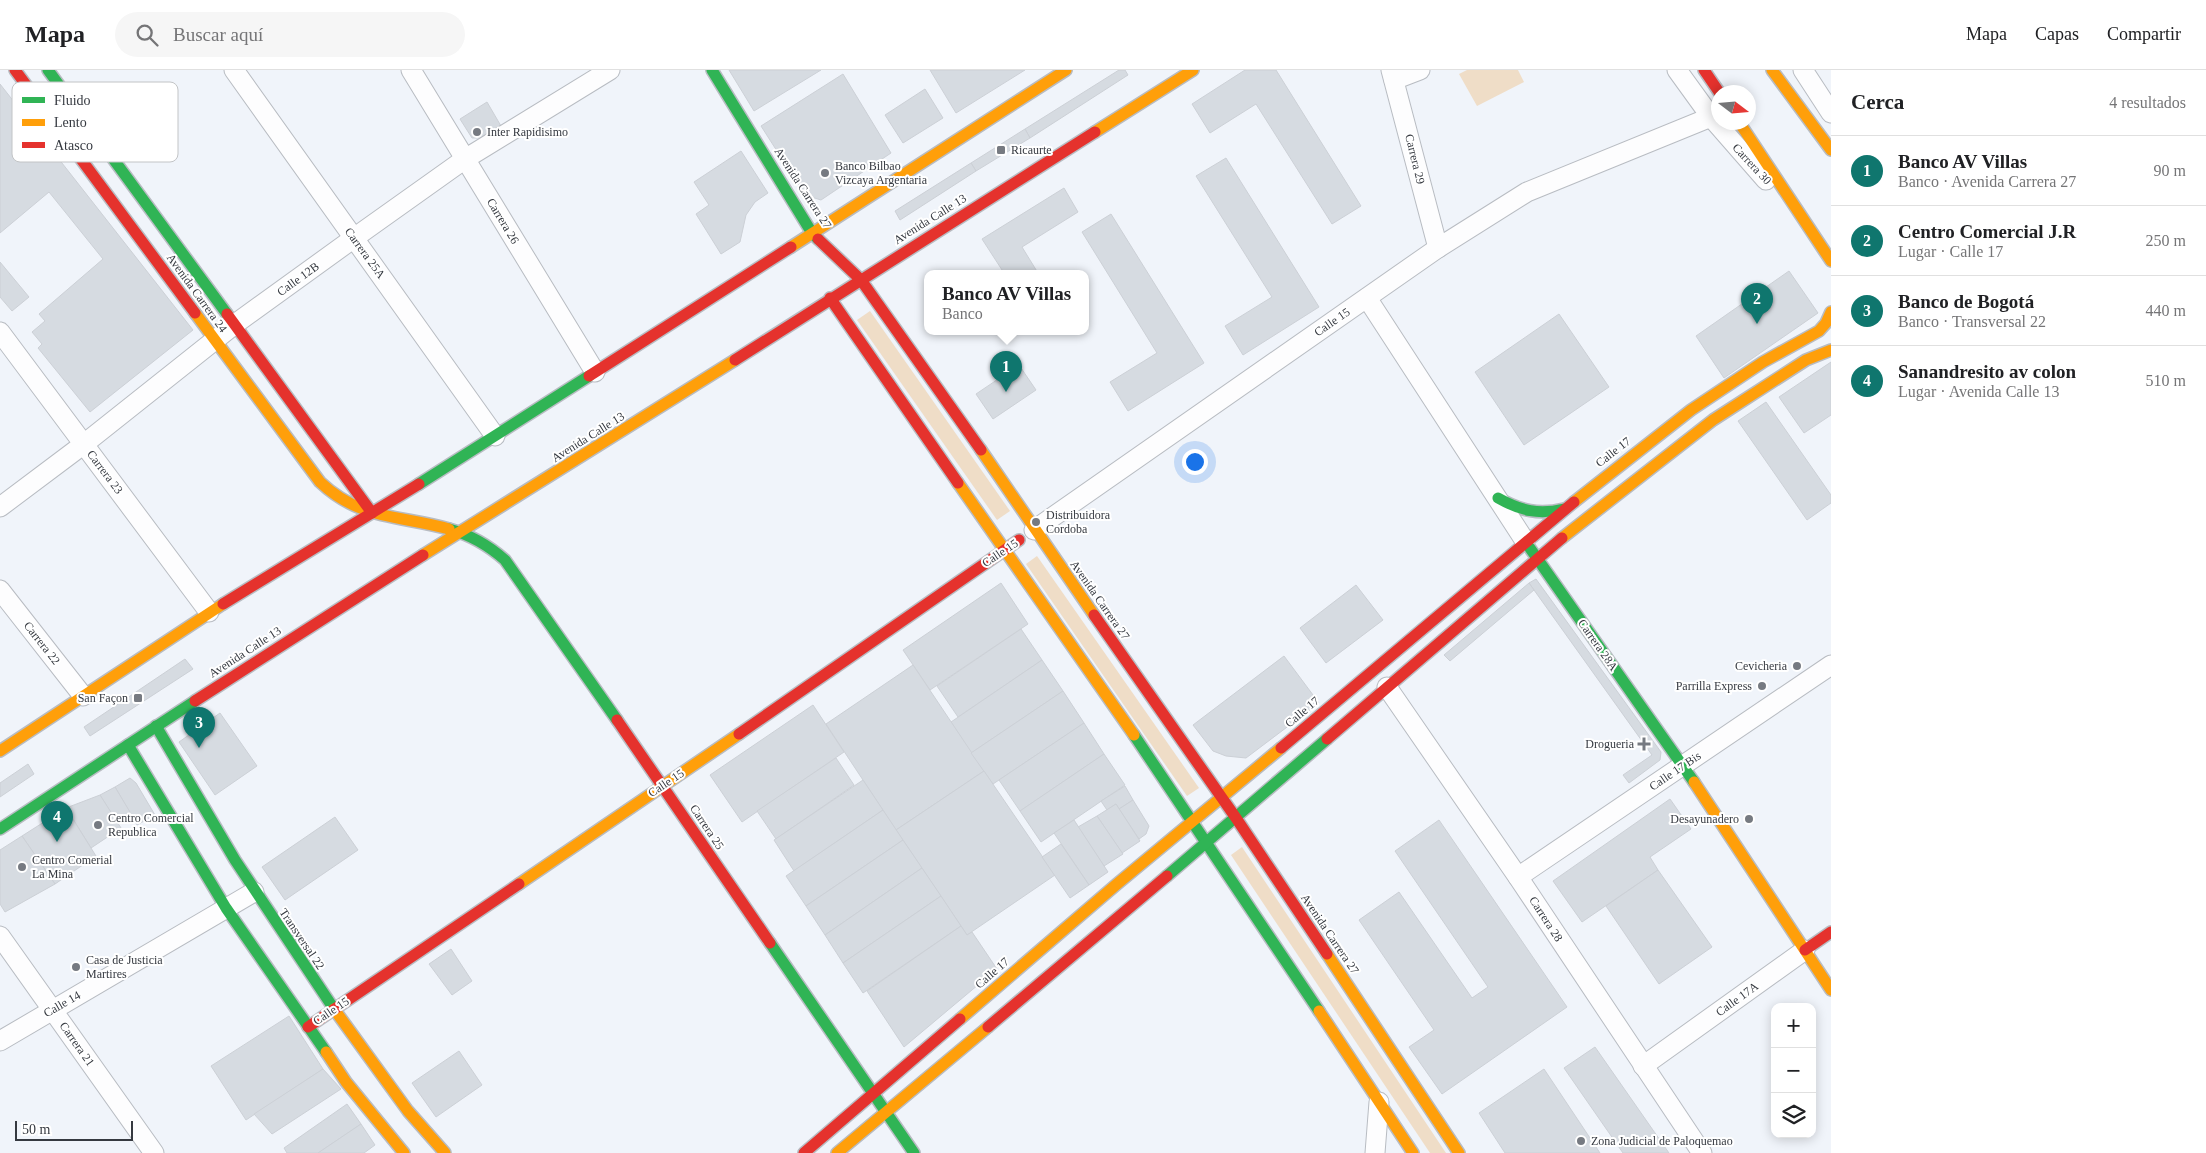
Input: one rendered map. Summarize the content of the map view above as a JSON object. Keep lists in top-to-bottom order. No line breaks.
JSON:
{"streets":{"main road":["Avenida Carrera 27","Avenida Calle 13","Avenida Carrera 24","Calle 15","Calle 17","Carrera 28A","Carrera 25","Transversal 22","Calle 17A"],"street":["Carrera 29","Carrera 30","Carrera 26","Carrera 25A","Calle 12B","Carrera 23","Carrera 22","Calle 17 Bis","Carrera 28","Calle 14","Carrera 21"]},"crossings":[["Carrera 29","Calle 15"],["Carrera 30","Calle 15"],["Avenida Carrera 27","Avenida Calle 13"],["Avenida Carrera 27","Calle 15"],["Avenida Carrera 27","Calle 17"],["Avenida Calle 13","Avenida Carrera 24"],["Avenida Calle 13","Carrera 25"],["Avenida Calle 13","Transversal 22"],["Carrera 26","Calle 12B"],["Carrera 25A","Calle 12B"],["Calle 12B","Avenida Carrera 24"],["Calle 12B","Carrera 23"],["Avenida Carrera 24","Carrera 25"],["Calle 15","Carrera 28A"],["Calle 15","Carrera 25"],["Calle 15","Transversal 22"],["Calle 17","Carrera 28A"],["Calle 17","Carrera 25"],["Carrera 28A","Calle 17 Bis"],["Carrera 28A","Calle 17A"],["Calle 17 Bis","Carrera 28"],["Carrera 28","Calle 17A"],["Transversal 22","Calle 14"],["Calle 14","Carrera 21"]],"places":{"other":["Inter Rapidisimo","Banco Bilbao Vizcaya Argentaria","Distribuidora Cordoba","Cevicheria","Parrilla Express","Desayunadero","Centro Comercial Republica","Centro Comerial La Mina","Casa de Justicia Martires","Zona Judicial de Paloquemao"],"transit":["Ricaurte","San Façon"],"health":["Drogueria"]},"legend":["Fluido","Lento","Atasco"],"scale_bar":"50 m","north":"right","page":{"header":"Mapa","search":"Buscar aquí","nav":["Mapa","Capas","Compartir"],"heading":["Cerca","4 resultados"],"list":[{"mark":"1","name":"Banco AV Villas","note":"Banco · Avenida Carrera 27","value":"90 m"},{"mark":"2","name":"Centro Comercial J.R","note":"Lugar · Calle 17","value":"250 m"},{"mark":"3","name":"Banco de Bogotá","note":"Banco · Transversal 22","value":"440 m"},{"mark":"4","name":"Sanandresito av colon","note":"Lugar · Avenida Calle 13","value":"510 m"}],"popup":["Banco AV Villas","Banco"],"pins":["2","1","3","4"],"map_buttons":["+","−"],"scale":"50 m"}}
